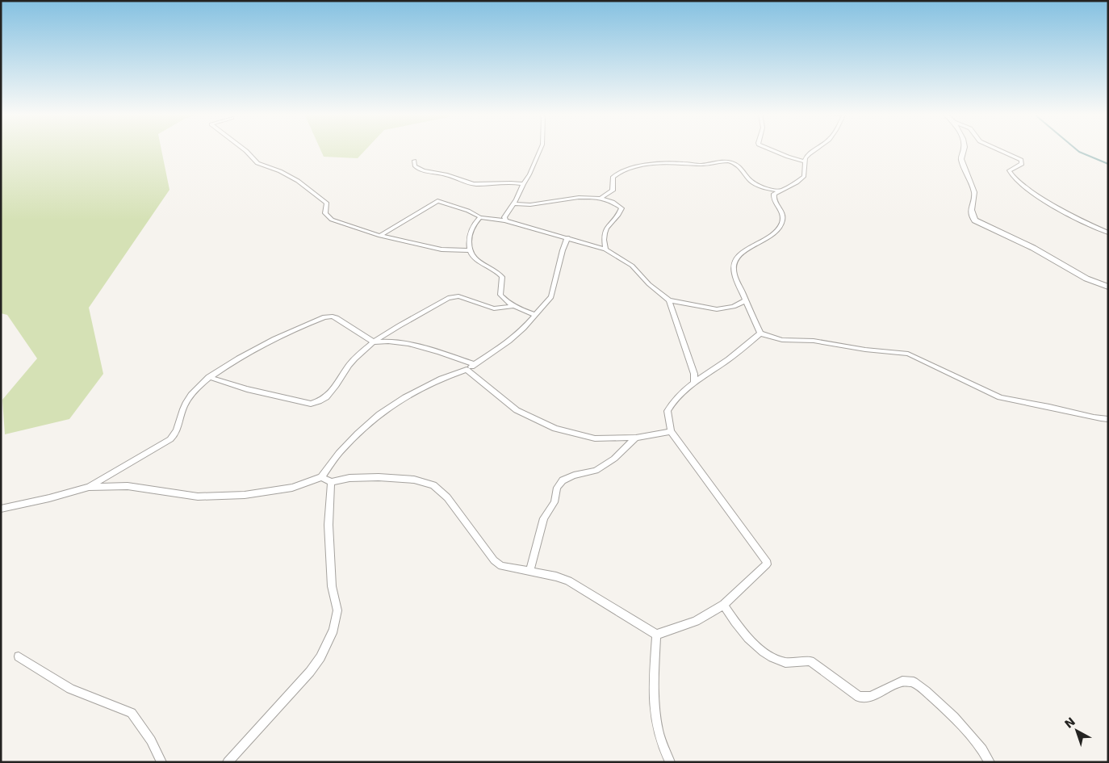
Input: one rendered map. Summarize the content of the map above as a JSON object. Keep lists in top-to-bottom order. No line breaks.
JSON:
{"north":"top left"}
